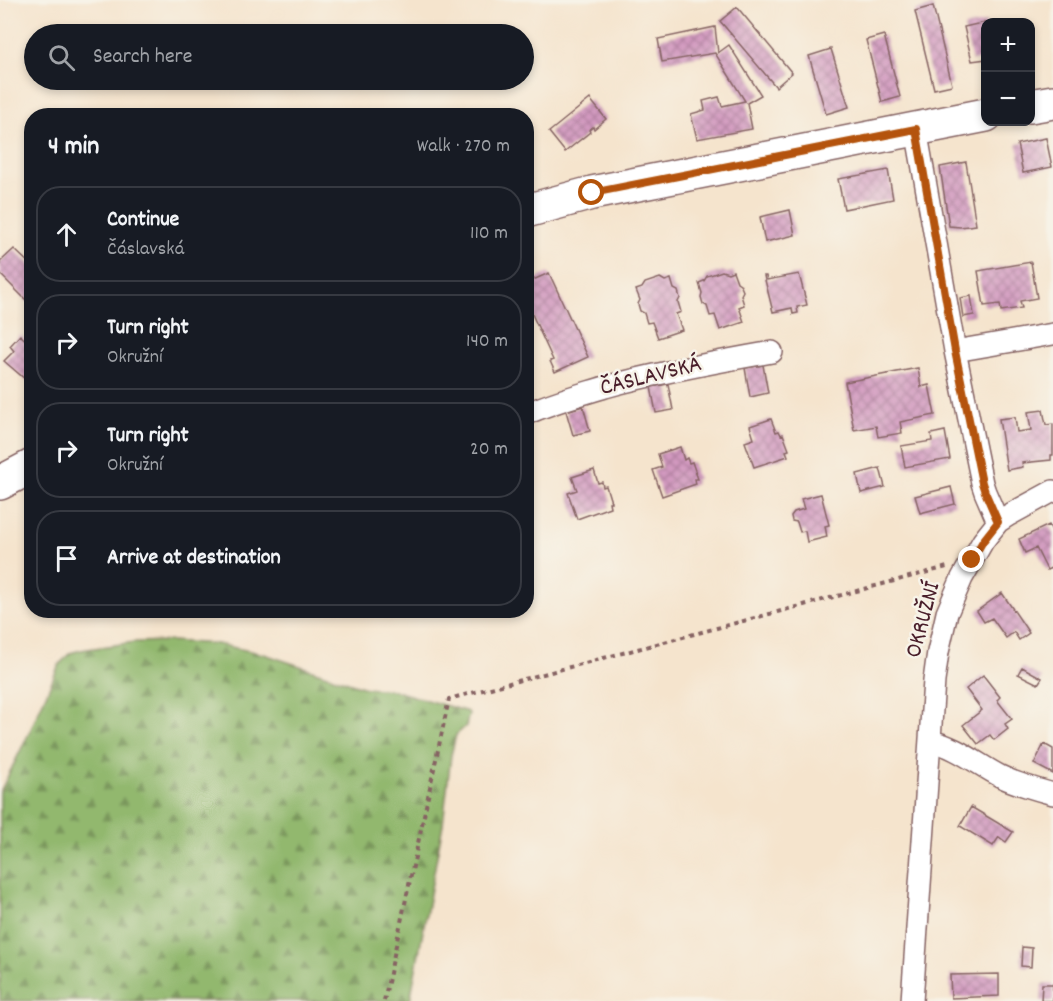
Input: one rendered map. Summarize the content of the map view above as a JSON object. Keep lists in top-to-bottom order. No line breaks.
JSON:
{"streets":{"street":["ČÁSLAVSKÁ","OKRUŽNÍ"]},"page":{"map_buttons":["+","−"],"search":"Search here","heading":["4 min","Walk · 270 m"],"list":[["Continue","Čáslavská","110 m"],["Turn right","Okružní","140 m"],["Turn right","Okružní","20 m"],"Arrive at destination"]}}
